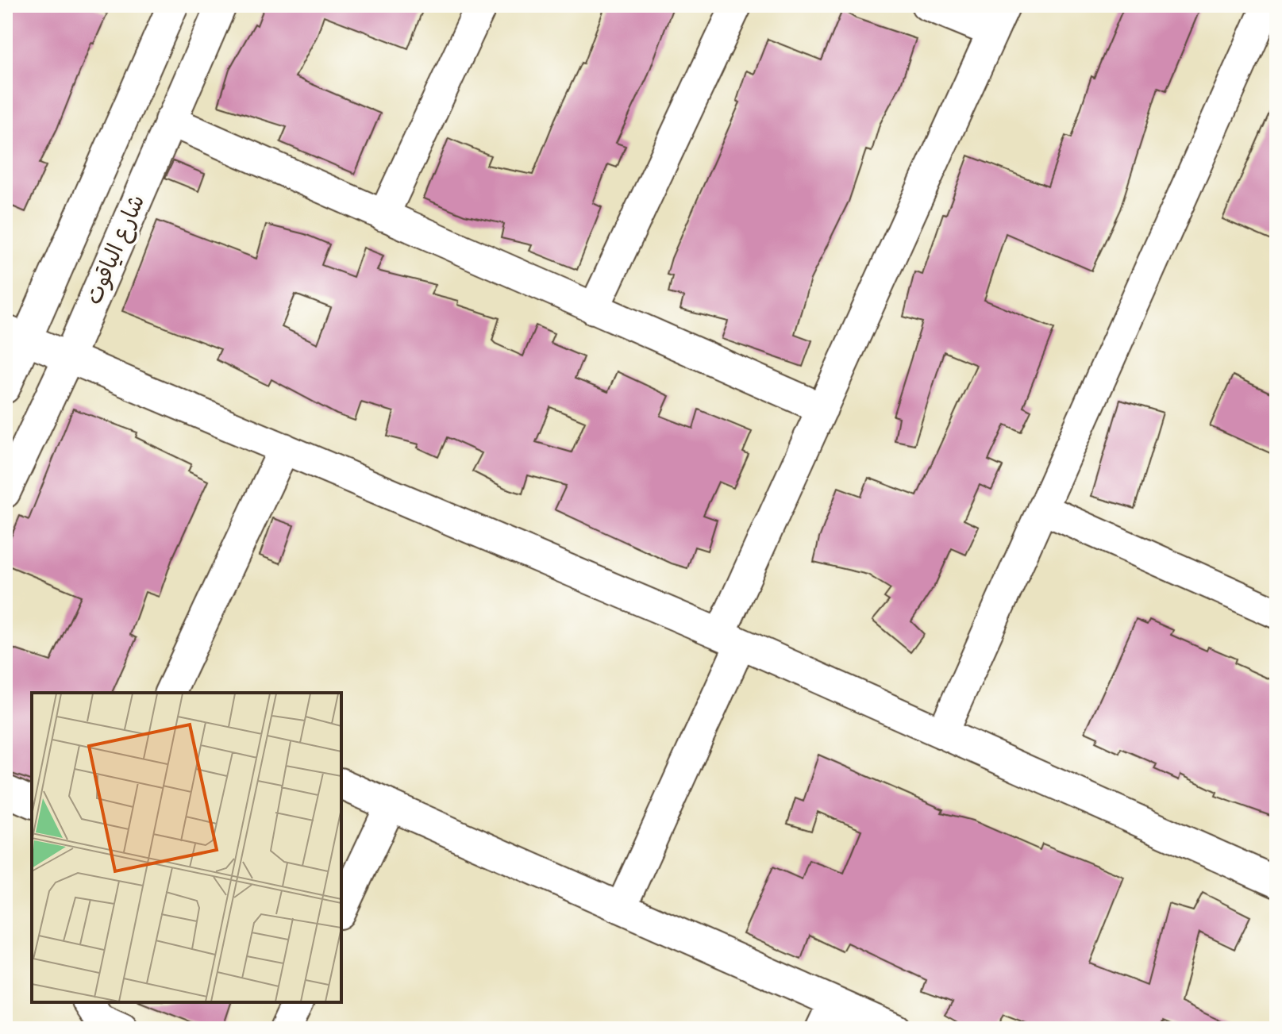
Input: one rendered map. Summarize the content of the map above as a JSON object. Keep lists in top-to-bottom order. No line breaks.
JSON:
{"streets":{"street":["شارع الياقوت"]}}
